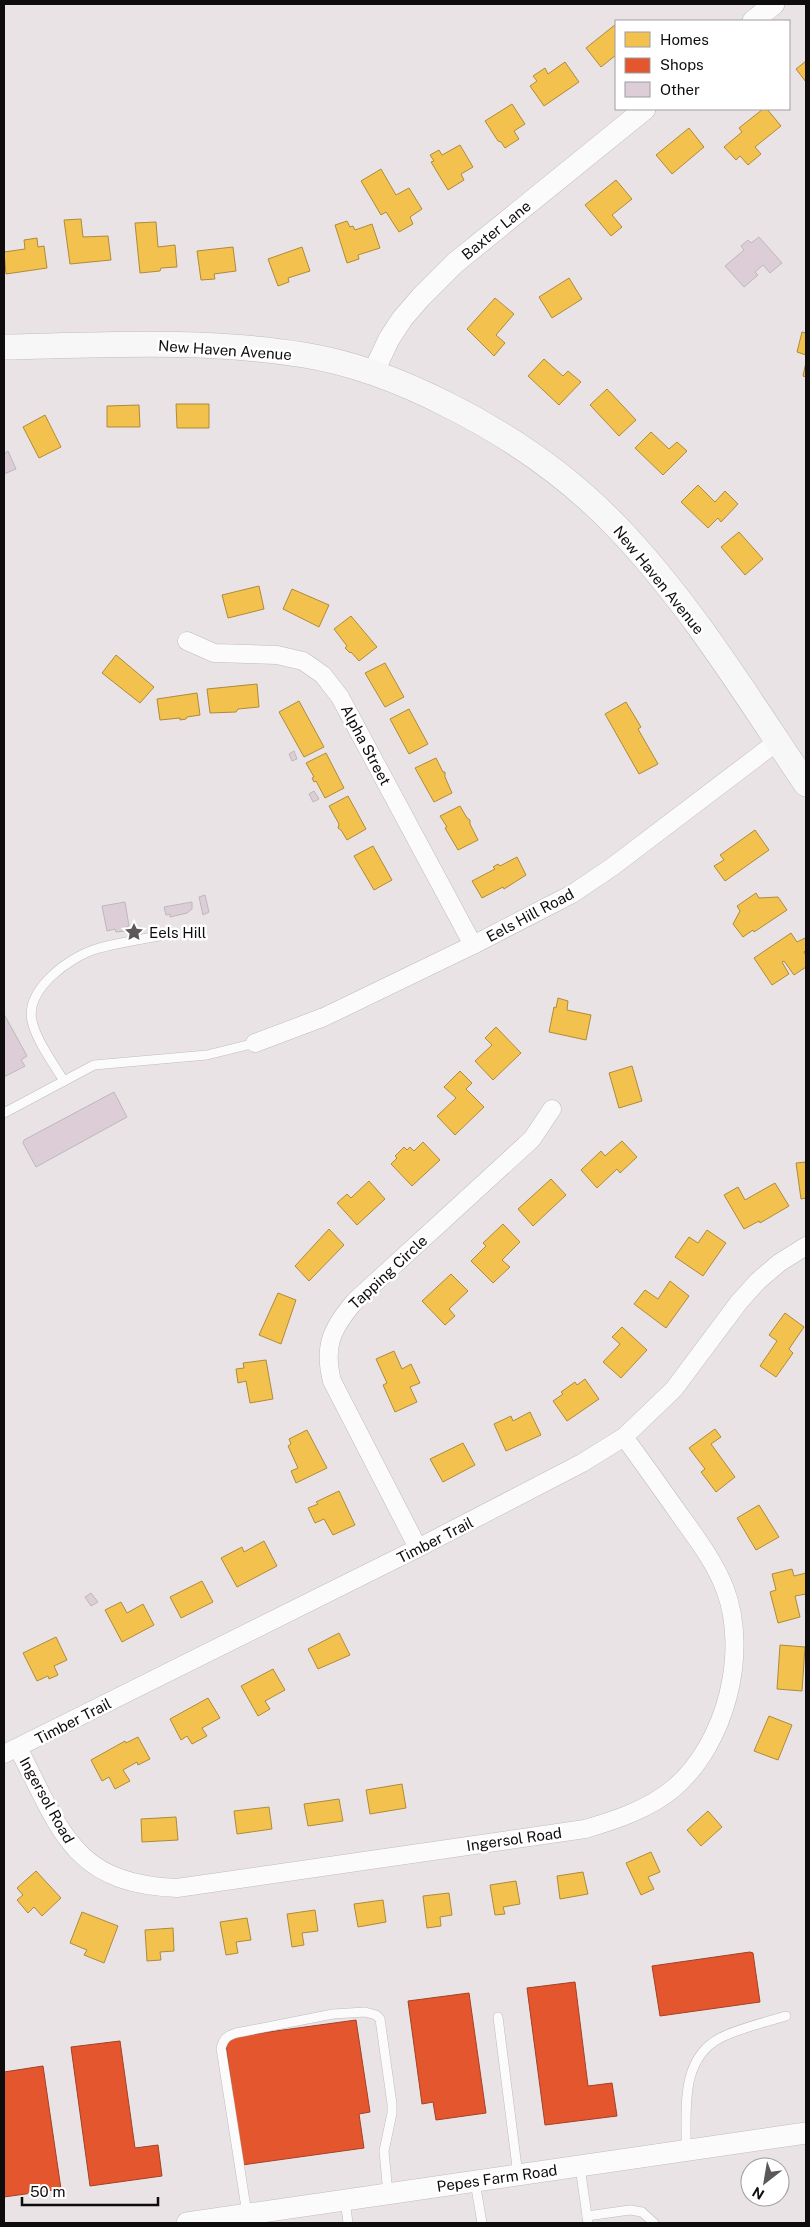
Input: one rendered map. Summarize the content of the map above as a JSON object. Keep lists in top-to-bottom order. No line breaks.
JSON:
{"streets":{"main road":["New Haven Avenue"],"street":["Baxter Lane","Alpha Street","Eels Hill Road","Tapping Circle","Timber Trail","Ingersol Road","Pepes Farm Road"]},"crossings":[["Baxter Lane","New Haven Avenue"],["New Haven Avenue","Eels Hill Road"],["Alpha Street","Eels Hill Road"],["Tapping Circle","Timber Trail"],["Timber Trail","Ingersol Road"]],"places":{"place":["Eels Hill"]},"legend":["Homes","Shops","Other"],"scale_bar":"50 m","north":"bottom left"}
